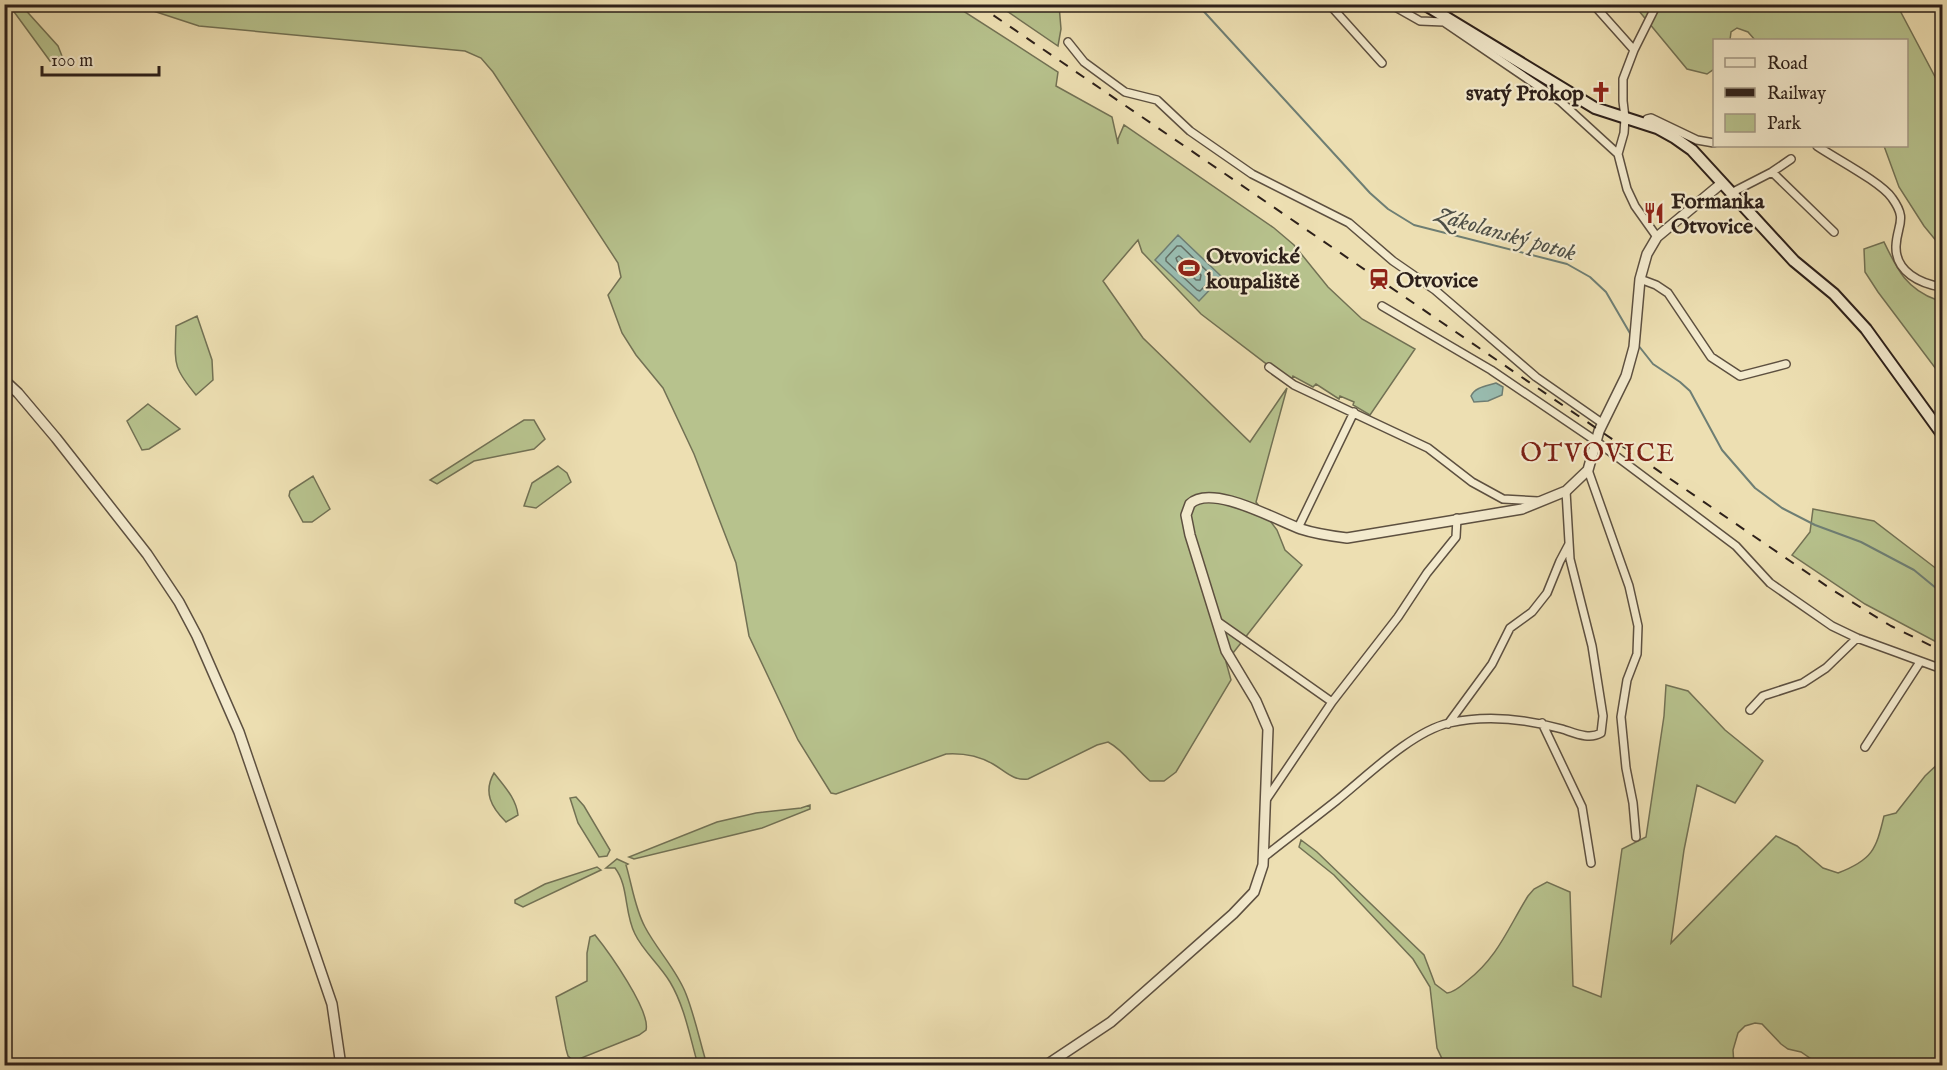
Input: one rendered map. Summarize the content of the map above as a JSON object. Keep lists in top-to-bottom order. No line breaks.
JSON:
{"districts":["OTVOVICE"],"water":["Zákolanský potok"],"places":{"church":["svatý Prokop"],"restaurant":["Formanka Otvovice"],"sports":["Otvovické koupaliště"],"station":["Otvovice"]},"legend":["Road","Railway","Park"],"scale_bar":"100 m"}
